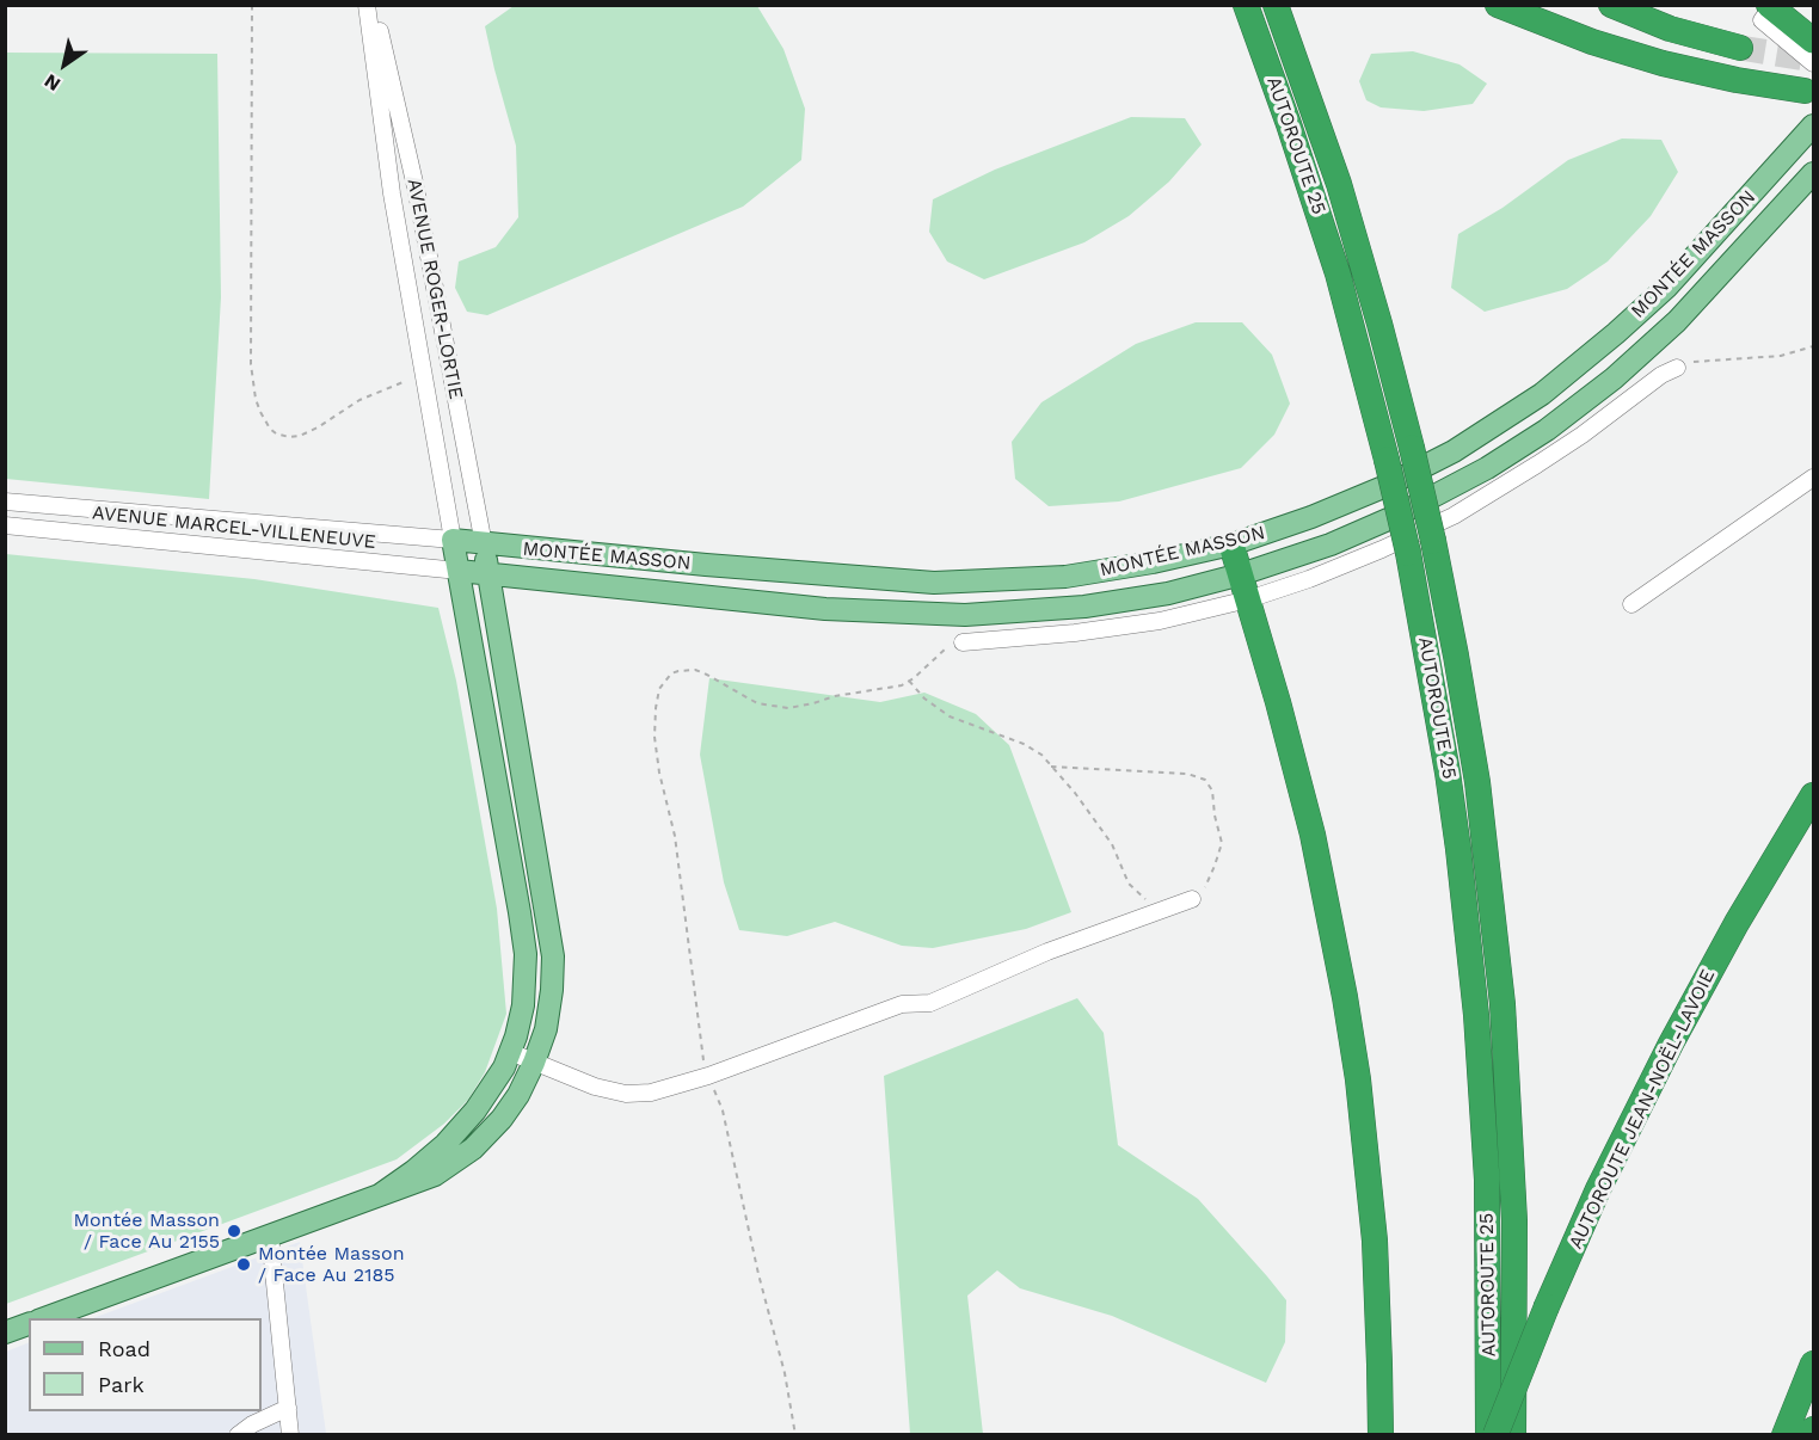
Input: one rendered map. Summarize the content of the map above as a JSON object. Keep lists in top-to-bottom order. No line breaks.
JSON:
{"streets":{"highway":["AUTOROUTE 25","AUTOROUTE JEAN-NOËL-LAVOIE"],"main road":["MONTÉE MASSON","AVENUE ROGER-LORTIE"],"street":["AVENUE MARCEL-VILLENEUVE"]},"crossings":[["MONTÉE MASSON","AVENUE ROGER-LORTIE"],["MONTÉE MASSON","AVENUE MARCEL-VILLENEUVE"],["AVENUE ROGER-LORTIE","AVENUE MARCEL-VILLENEUVE"]],"places":["Montée Masson / Face Au 2155","Montée Masson / Face Au 2185"],"legend":["Road","Park"],"north":"bottom left"}
